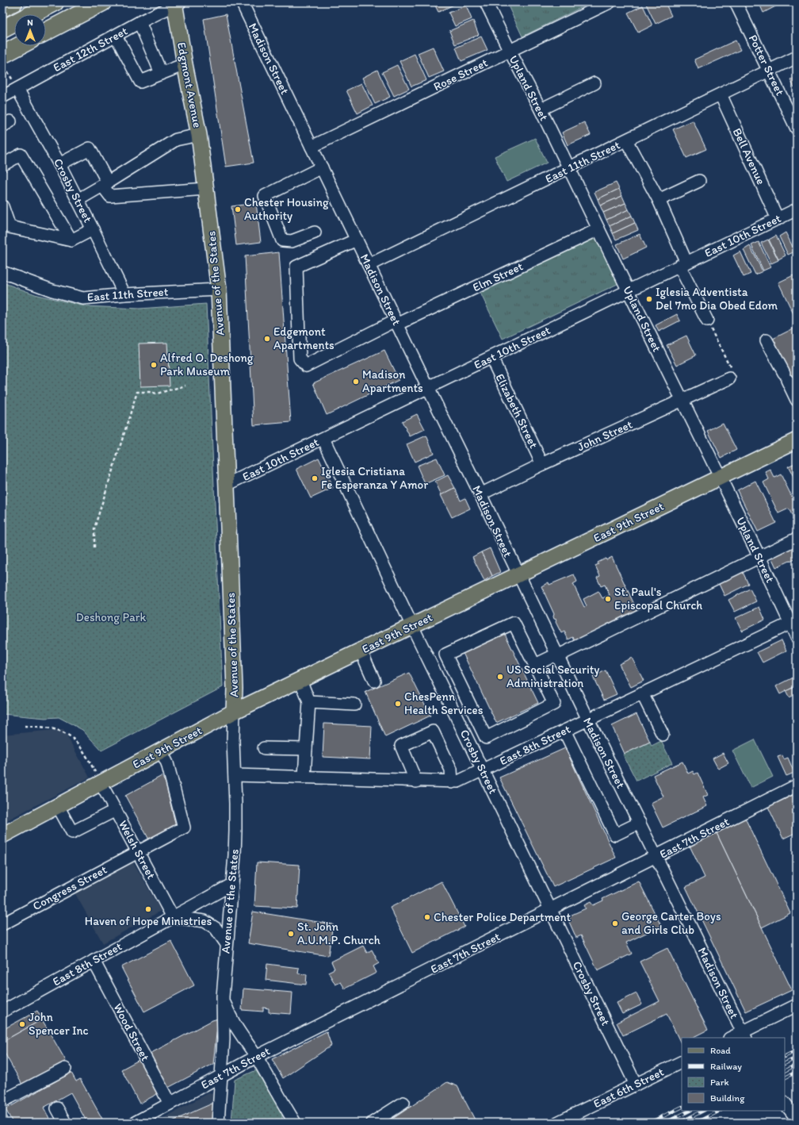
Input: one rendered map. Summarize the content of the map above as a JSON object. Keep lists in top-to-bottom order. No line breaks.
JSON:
{"streets":{"main road":["Edgmont Avenue","Avenue of the States","East 9th Street"],"street":["East 12th Street","Madison Street","Potter Street","Rose Street","Upland Street","Bell Avenue","East 11th Street","Crosby Street","East 10th Street","Elm Street","Elizabeth Street","John Street","East 8th Street","East 7th Street","Welsh Street","Congress Street","Wood Street","East 6th Street"]},"crossings":[["East 12th Street","Edgmont Avenue"],["East 12th Street","Crosby Street"],["Madison Street","Rose Street"],["Madison Street","East 11th Street"],["Madison Street","East 10th Street"],["Madison Street","Elm Street"],["Madison Street","John Street"],["Madison Street","East 9th Street"],["Madison Street","East 8th Street"],["Madison Street","East 7th Street"],["Potter Street","East 11th Street"],["Rose Street","Upland Street"],["Edgmont Avenue","Avenue of the States"],["Upland Street","East 11th Street"],["Upland Street","East 10th Street"],["Upland Street","Elm Street"],["Upland Street","John Street"],["Upland Street","East 9th Street"],["Upland Street","East 8th Street"],["Bell Avenue","East 11th Street"],["Bell Avenue","East 10th Street"],["East 11th Street","Crosby Street"],["East 11th Street","Avenue of the States"],["Crosby Street","East 10th Street"],["Crosby Street","East 9th Street"],["Crosby Street","East 8th Street"],["Crosby Street","East 7th Street"],["Crosby Street","East 6th Street"],["East 10th Street","Avenue of the States"],["East 10th Street","Elizabeth Street"],["Avenue of the States","East 9th Street"],["Avenue of the States","East 8th Street"],["Avenue of the States","East 7th Street"],["Elizabeth Street","John Street"],["East 9th Street","Welsh Street"],["East 9th Street","Congress Street"],["East 8th Street","Welsh Street"],["East 8th Street","Wood Street"],["East 7th Street","Wood Street"],["Welsh Street","Congress Street"]],"parks":["Deshong Park"],"places":["Chester Housing Authority","Iglesia Adventista Del 7mo Dia Obed Edom","Edgemont Apartments","Alfred O. Deshong Park Museum","Madison Apartments","Iglesia Cristiana Fe Esperanza Y Amor","St. Paul's Episcopal Church","US Social Security Administration","ChesPenn Health Services","Haven of Hope Ministries","Chester Police Department","George Carter Boys and Girls Club","St. John A.U.M.P. Church","John Spencer Inc"],"legend":["Road","Railway","Park","Building"],"north":"top"}
